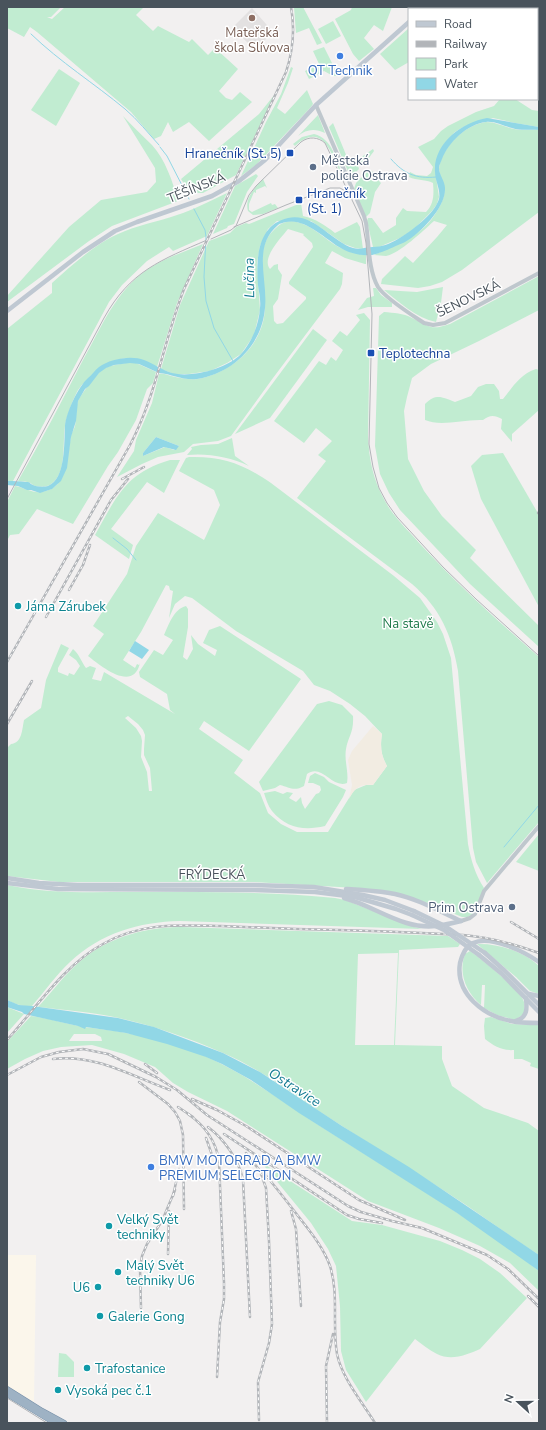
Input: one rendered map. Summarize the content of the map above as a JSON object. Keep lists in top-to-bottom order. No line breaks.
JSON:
{"streets":{"main road":["TĚŠÍNSKÁ","FRÝDECKÁ"],"street":["ŠENOVSKÁ"]},"crossings":[["TĚŠÍNSKÁ","ŠENOVSKÁ"]],"water":["Lučina","Ostravice"],"parks":["Na stavě"],"places":{"other":["Mateřská škola Slívova","QT Technik","Městská policie Ostrava","Jáma Zárubek","Prim Ostrava","BMW MOTORRAD A BMW PREMIUM SELECTION","Velký Svět techniky","Malý Svět techniky U6","U6","Galerie Gong","Trafostanice","Vysoká pec č.1"],"transit":["Hranečník (St. 5)","Hranečník (St. 1)","Teplotechna"]},"legend":["Road","Railway","Park","Water"],"north":"left"}
